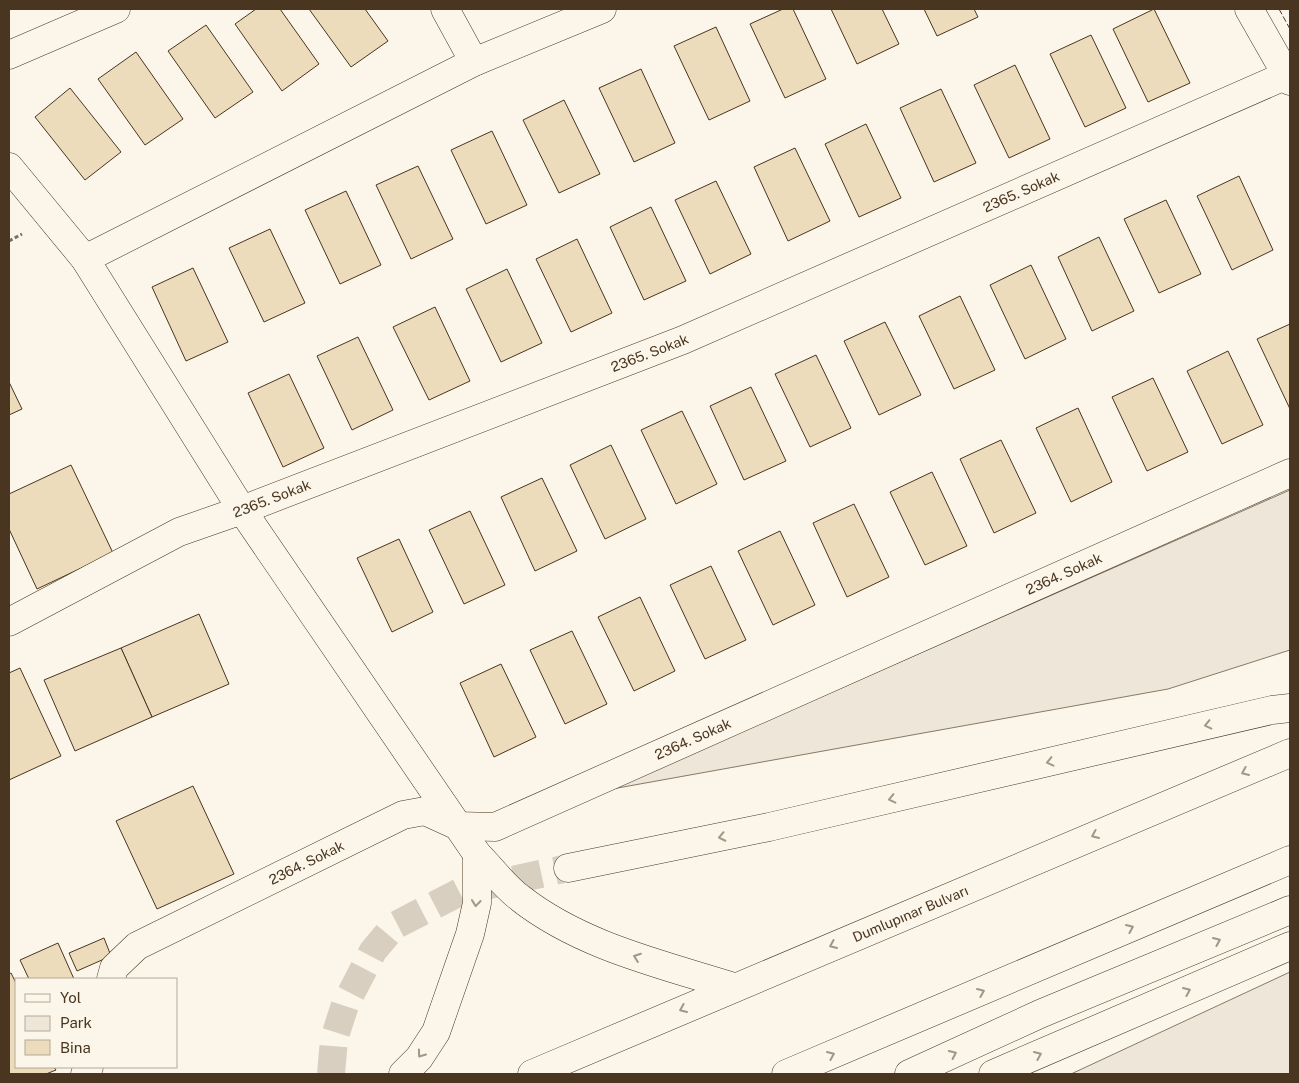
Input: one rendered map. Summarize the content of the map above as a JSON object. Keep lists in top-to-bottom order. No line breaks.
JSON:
{"streets":{"main road":["2365. Sokak","2364. Sokak","Dumlupınar Bulvarı"]},"legend":["Yol","Park","Bina"]}
